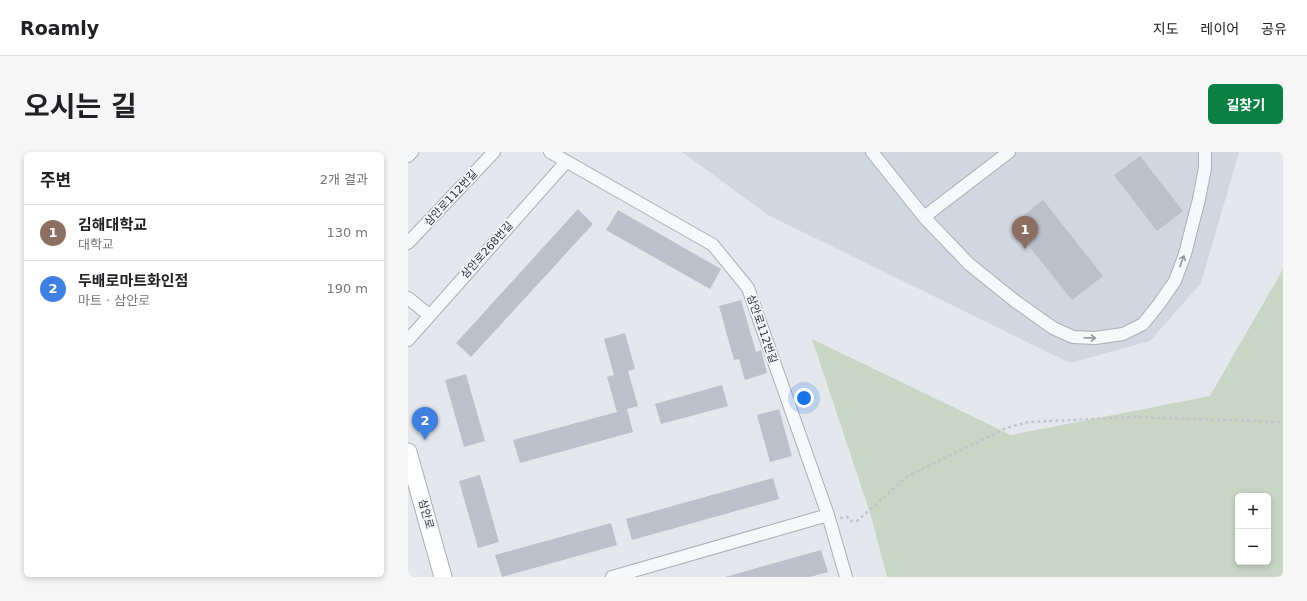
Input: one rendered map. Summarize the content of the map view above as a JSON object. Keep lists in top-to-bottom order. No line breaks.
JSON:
{"streets":{"main road":["삼안로"],"street":["삼안로112번길","삼안로268번길"]},"crossings":[["삼안로112번길","삼안로268번길"]],"page":{"header":"Roamly","nav":["지도","레이어","공유"],"title":"오시는 길","buttons":"길찾기","heading":["주변","2개 결과"],"list":[{"mark":"1","name":"김해대학교","note":"대학교","value":"130 m"},{"mark":"2","name":"두배로마트화인점","note":"마트 · 삼안로","value":"190 m"}],"pins":["1","2"],"map_buttons":["+","−"]}}
